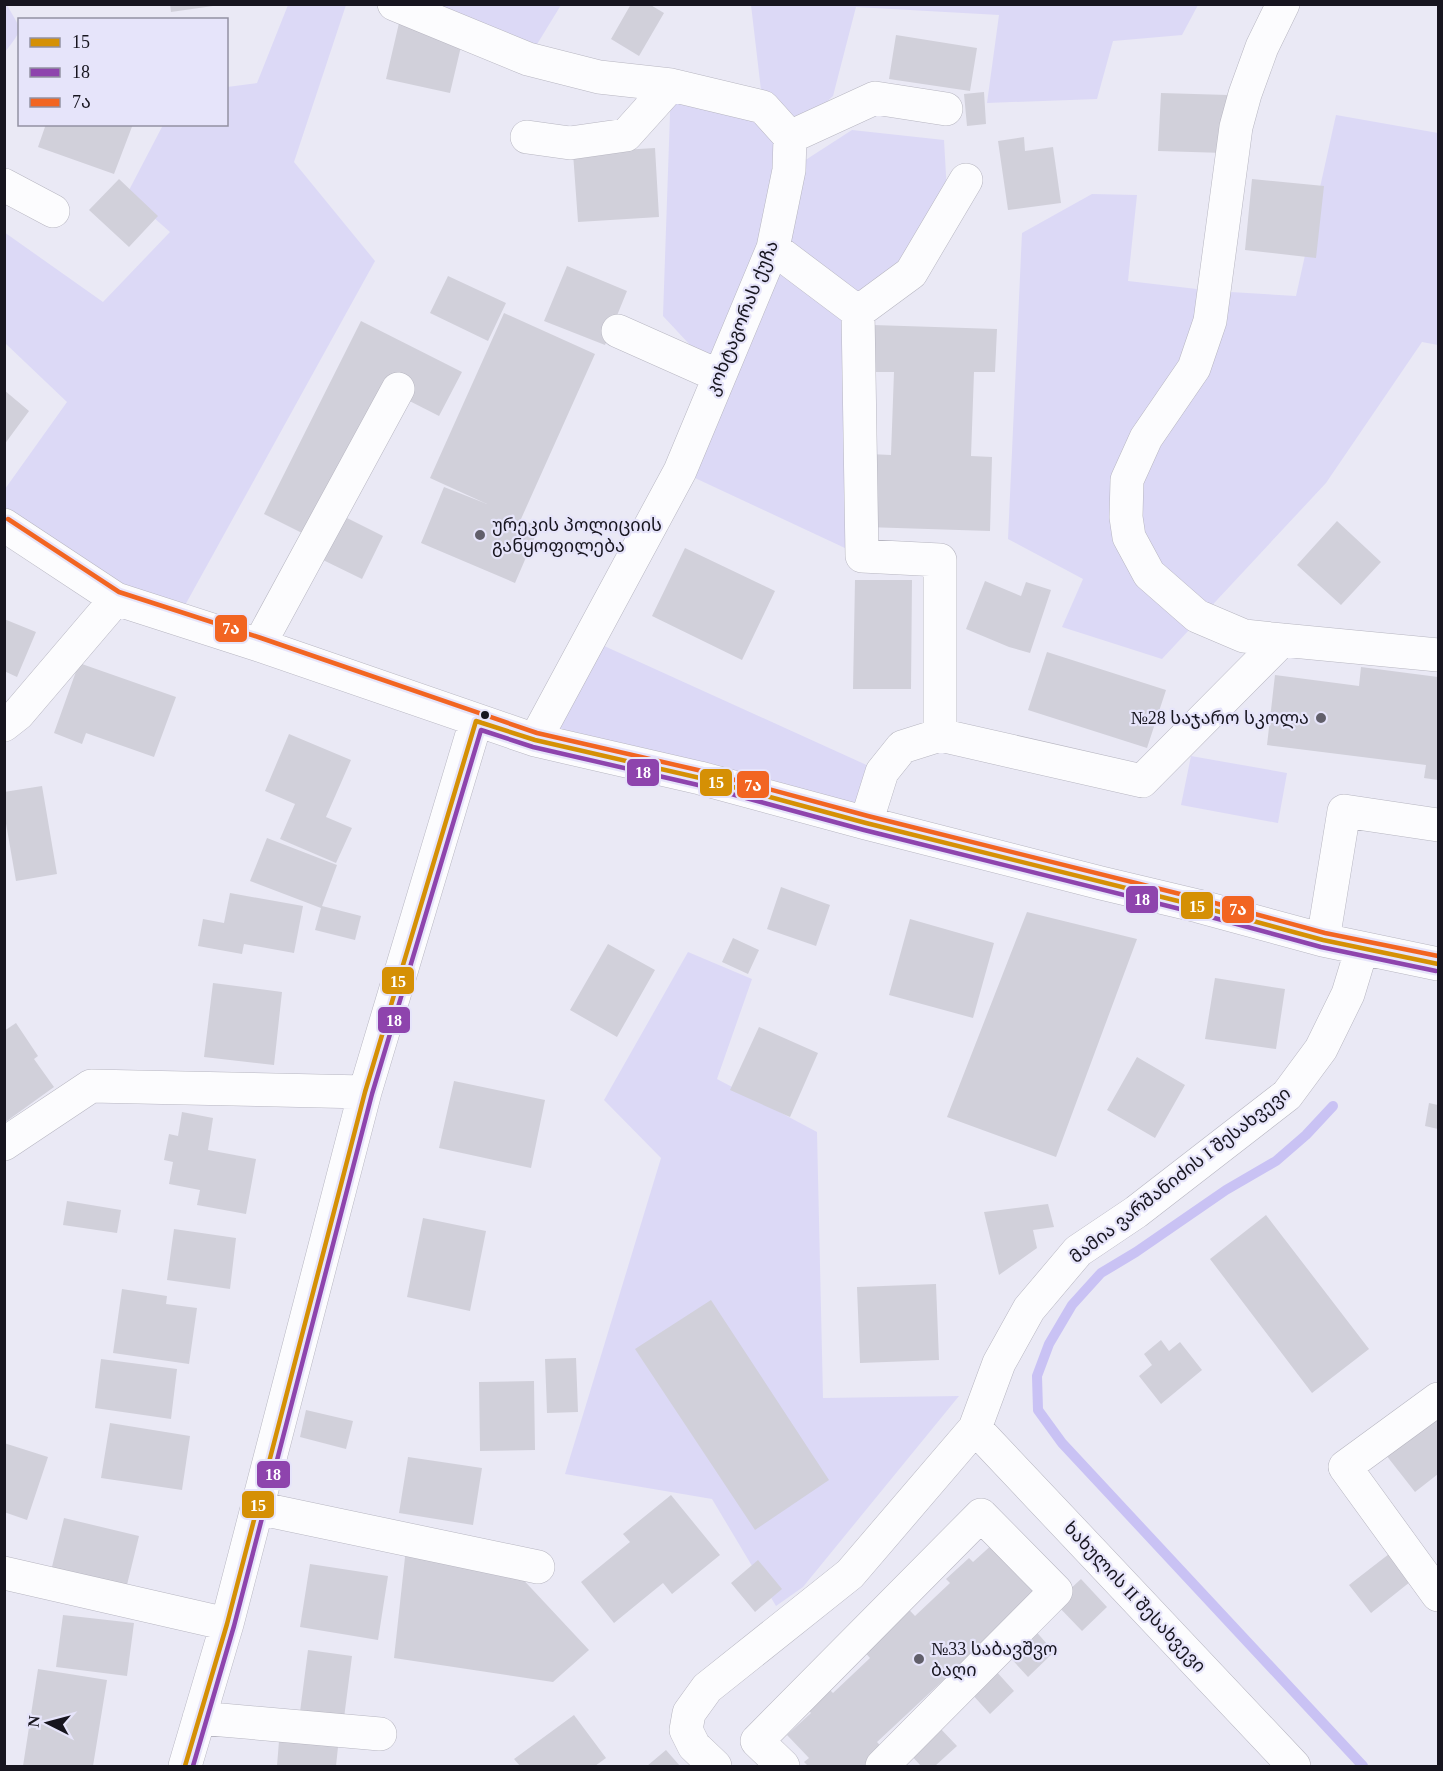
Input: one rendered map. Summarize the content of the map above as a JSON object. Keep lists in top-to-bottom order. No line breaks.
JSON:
{"streets":{"street":["კოხტაგორას ქუჩა","მამია ვარშანიძის I შესახვევი","ხახულის II შესახვევი"]},"crossings":[["მამია ვარშანიძის I შესახვევი","ხახულის II შესახვევი"]],"places":["ურეკის პოლიციის განყოფილება","№28 საჯარო სკოლა","№33 საბავშვო ბაღი"],"lines":["transit line 7ა","transit line 15","transit line 18"],"legend":["15","18","7ა"],"north":"left"}
